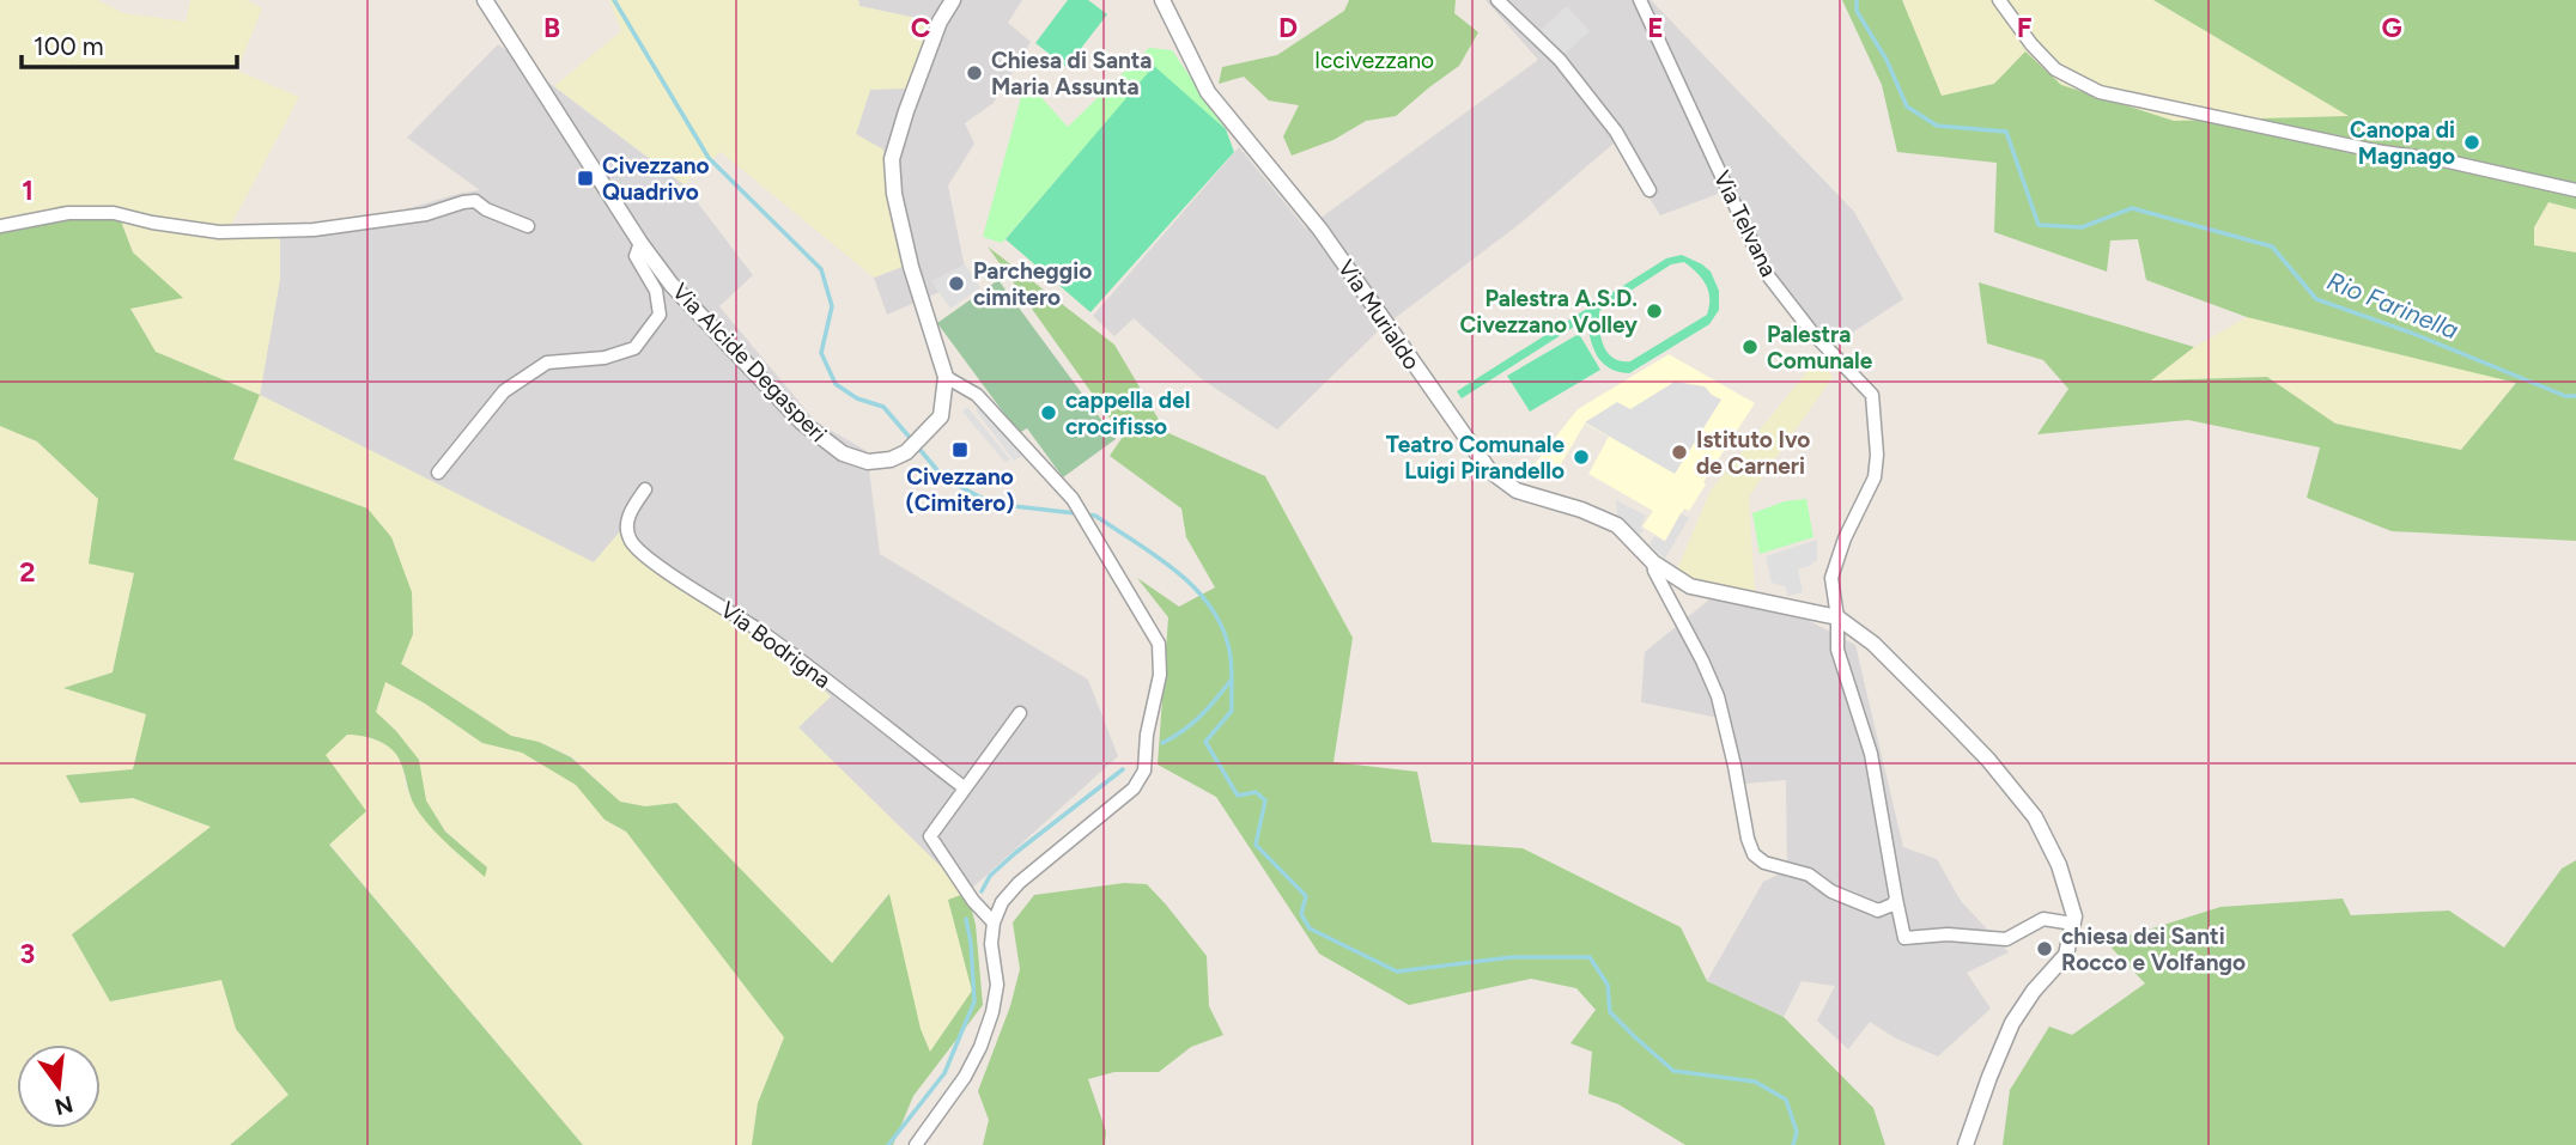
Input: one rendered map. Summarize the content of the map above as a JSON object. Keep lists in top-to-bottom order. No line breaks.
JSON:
{"streets":{"street":["Via Telvana","Via Murialdo","Via Alcide Degasperi","Via Bodrigna"]},"crossings":[["Via Telvana","Via Murialdo"]],"water":["Rio Farinella"],"parks":["Iccivezzano"],"places":{"other":["Chiesa di Santa Maria Assunta","Canopa di Magnago","Parcheggio cimitero","Palestra A.S.D. Civezzano Volley","Palestra Comunale","cappella del crocifisso","Istituto Ivo de Carneri","Teatro Comunale Luigi Pirandello","chiesa dei Santi Rocco e Volfango"],"transit":["Civezzano Quadrivo","Civezzano (Cimitero)"]},"scale_bar":"100 m","north":"bottom","grid":{"columns":["B","C","D","E","F","G"],"rows":["1","2","3"]}}
